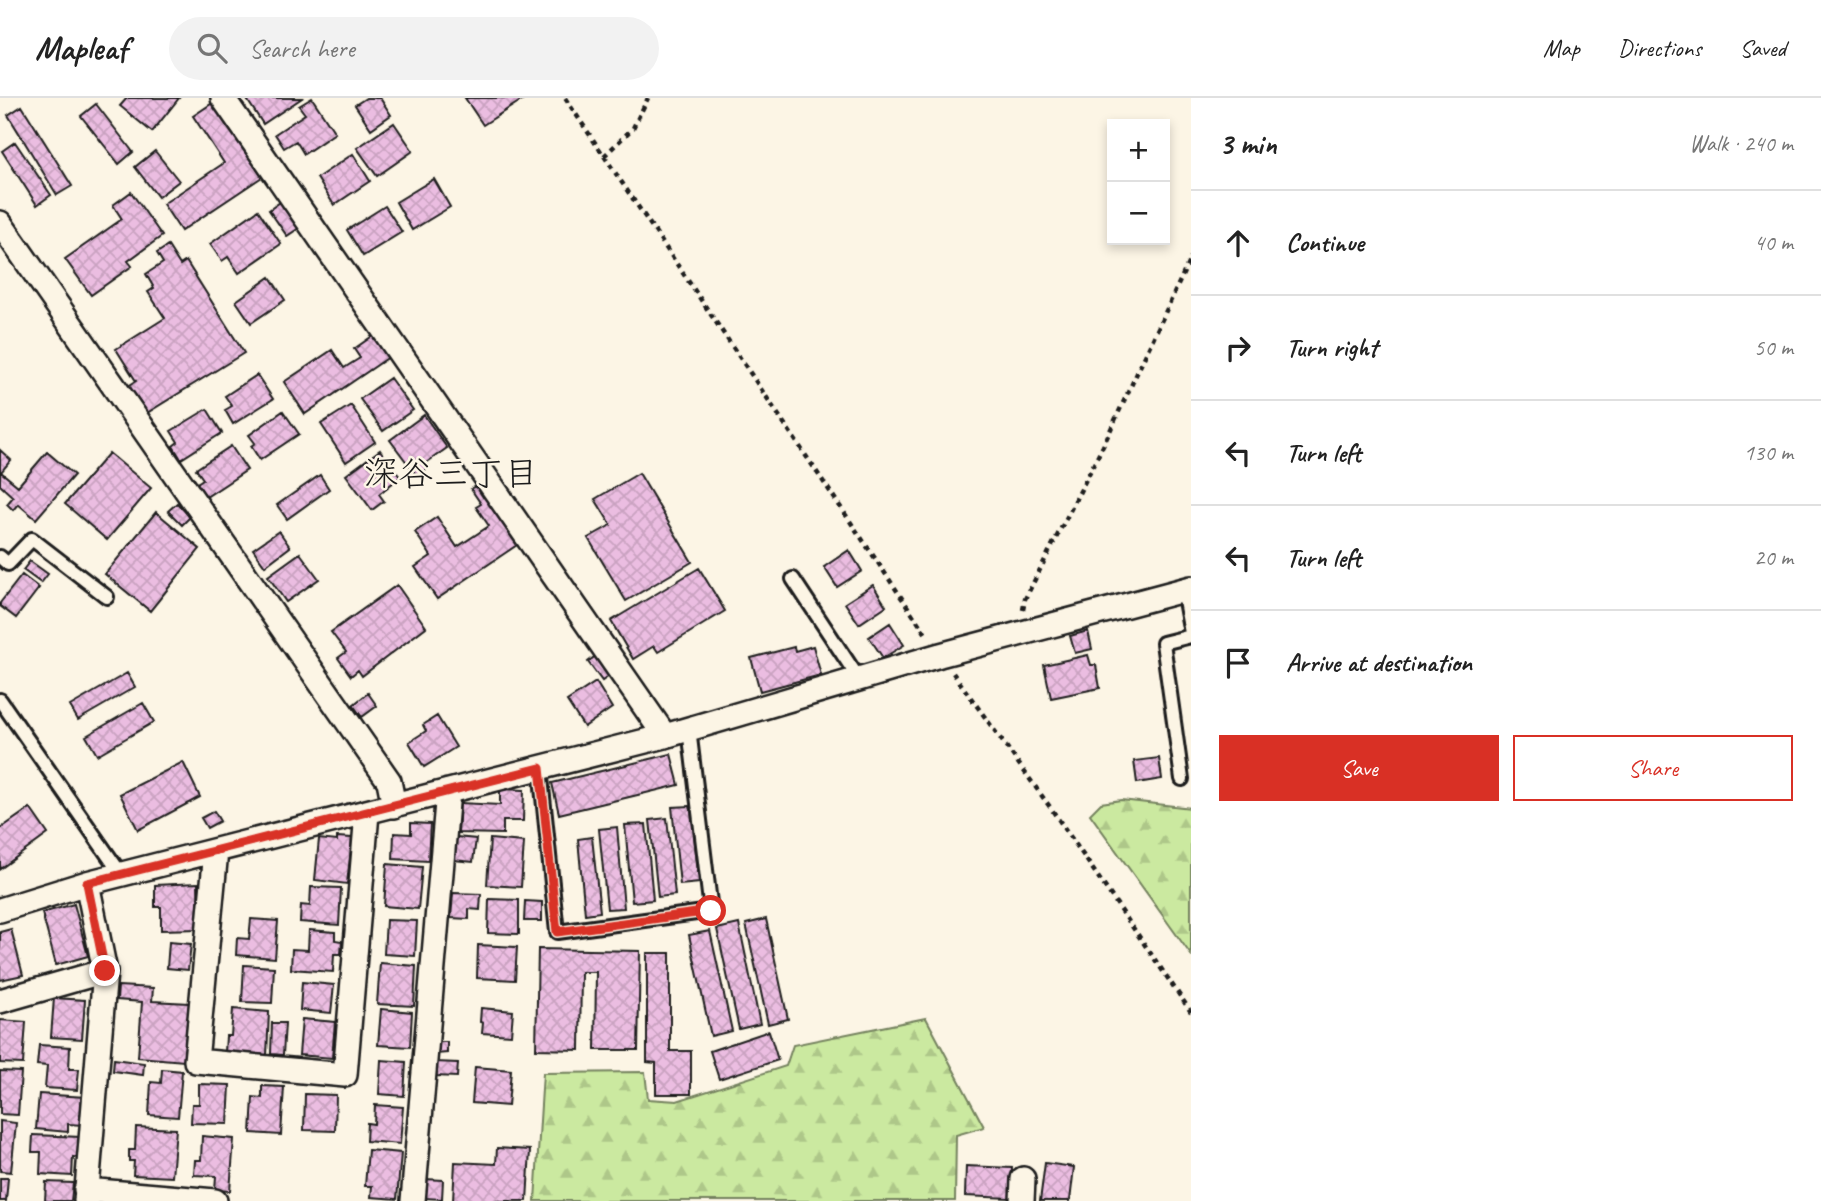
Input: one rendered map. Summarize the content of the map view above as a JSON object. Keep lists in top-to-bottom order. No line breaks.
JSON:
{"districts":["深谷三丁目"],"page":{"header":"Mapleaf","search":"Search here","nav":["Map","Directions","Saved"],"heading":["3 min","Walk · 240 m"],"map_buttons":["+","−"],"list":[["Continue","40 m"],["Turn right","50 m"],["Turn left","130 m"],["Turn left","20 m"],"Arrive at destination"],"buttons":["Save","Share"]}}
